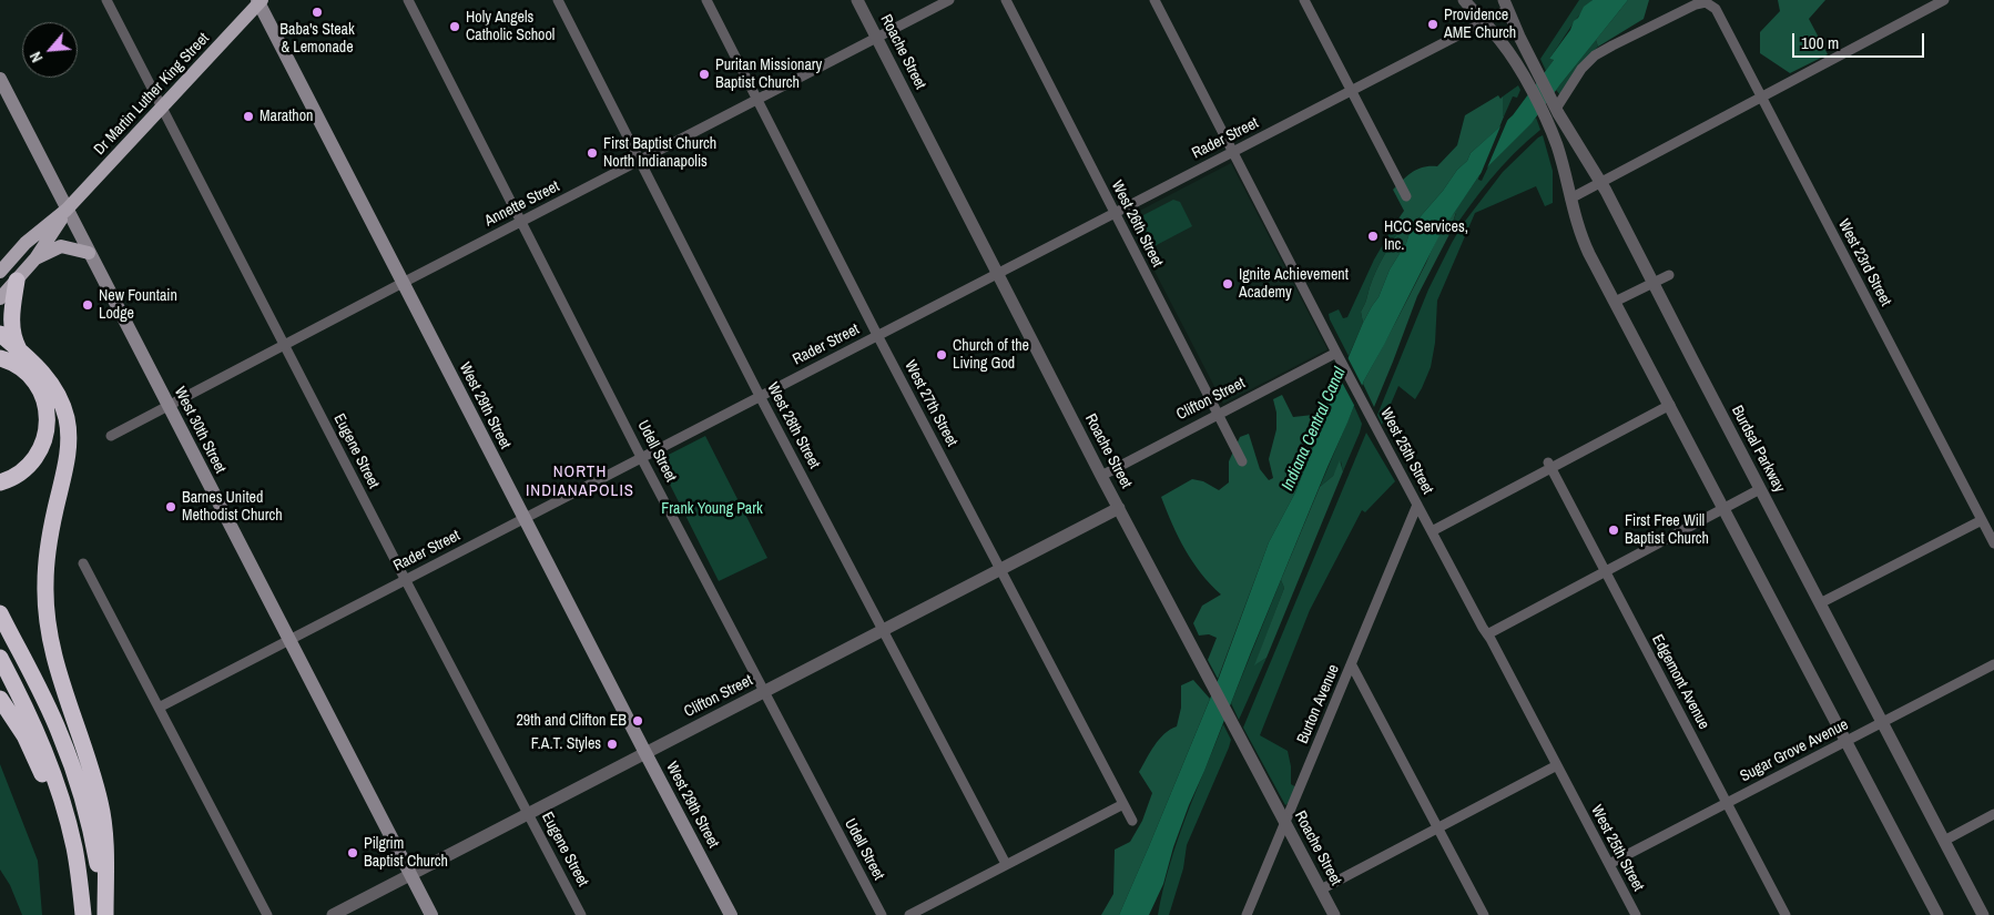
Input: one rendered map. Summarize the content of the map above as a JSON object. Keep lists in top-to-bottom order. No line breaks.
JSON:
{"streets":{"main road":["Dr Martin Luther King Street","West 29th Street","West 30th Street"],"street":["Roache Street","Rader Street","Annette Street","West 26th Street","West 23rd Street","Clifton Street","West 27th Street","West 28th Street","Burdsal Parkway","Eugene Street","Udell Street","West 25th Street","Edgemont Avenue","Burton Avenue","Sugar Grove Avenue"]},"crossings":[["Roache Street","Rader Street"],["Roache Street","Annette Street"],["Roache Street","Clifton Street"],["Roache Street","Burton Avenue"],["Dr Martin Luther King Street","West 29th Street"],["Dr Martin Luther King Street","West 30th Street"],["Dr Martin Luther King Street","Eugene Street"],["Rader Street","West 26th Street"],["Rader Street","West 27th Street"],["Rader Street","West 29th Street"],["Rader Street","West 28th Street"],["Rader Street","West 30th Street"],["Rader Street","Burdsal Parkway"],["Rader Street","Eugene Street"],["Rader Street","Udell Street"],["Rader Street","West 25th Street"],["Annette Street","West 27th Street"],["Annette Street","West 29th Street"],["Annette Street","West 28th Street"],["Annette Street","West 30th Street"],["Annette Street","Eugene Street"],["Annette Street","Udell Street"],["West 26th Street","Clifton Street"],["Clifton Street","West 27th Street"],["Clifton Street","West 29th Street"],["Clifton Street","West 28th Street"],["Clifton Street","West 30th Street"],["Clifton Street","Eugene Street"],["Clifton Street","Udell Street"],["Clifton Street","West 25th Street"],["Burdsal Parkway","Sugar Grove Avenue"],["West 25th Street","Burton Avenue"],["West 25th Street","Sugar Grove Avenue"],["Edgemont Avenue","Sugar Grove Avenue"]],"districts":["NORTH INDIANAPOLIS"],"water":["Indiana Central Canal"],"parks":["Frank Young Park"],"places":["Baba's Steak & Lemonade","Providence AME Church","Holy Angels Catholic School","Puritan Missionary Baptist Church","Marathon","First Baptist Church North Indianapolis","HCC Services, Inc.","Ignite Achievement Academy","New Fountain Lodge","Church of the Living God","Barnes United Methodist Church","First Free Will Baptist Church","29th and Clifton EB","F.A.T. Styles","Pilgrim Baptist Church"],"scale_bar":"100 m","north":"bottom left"}
